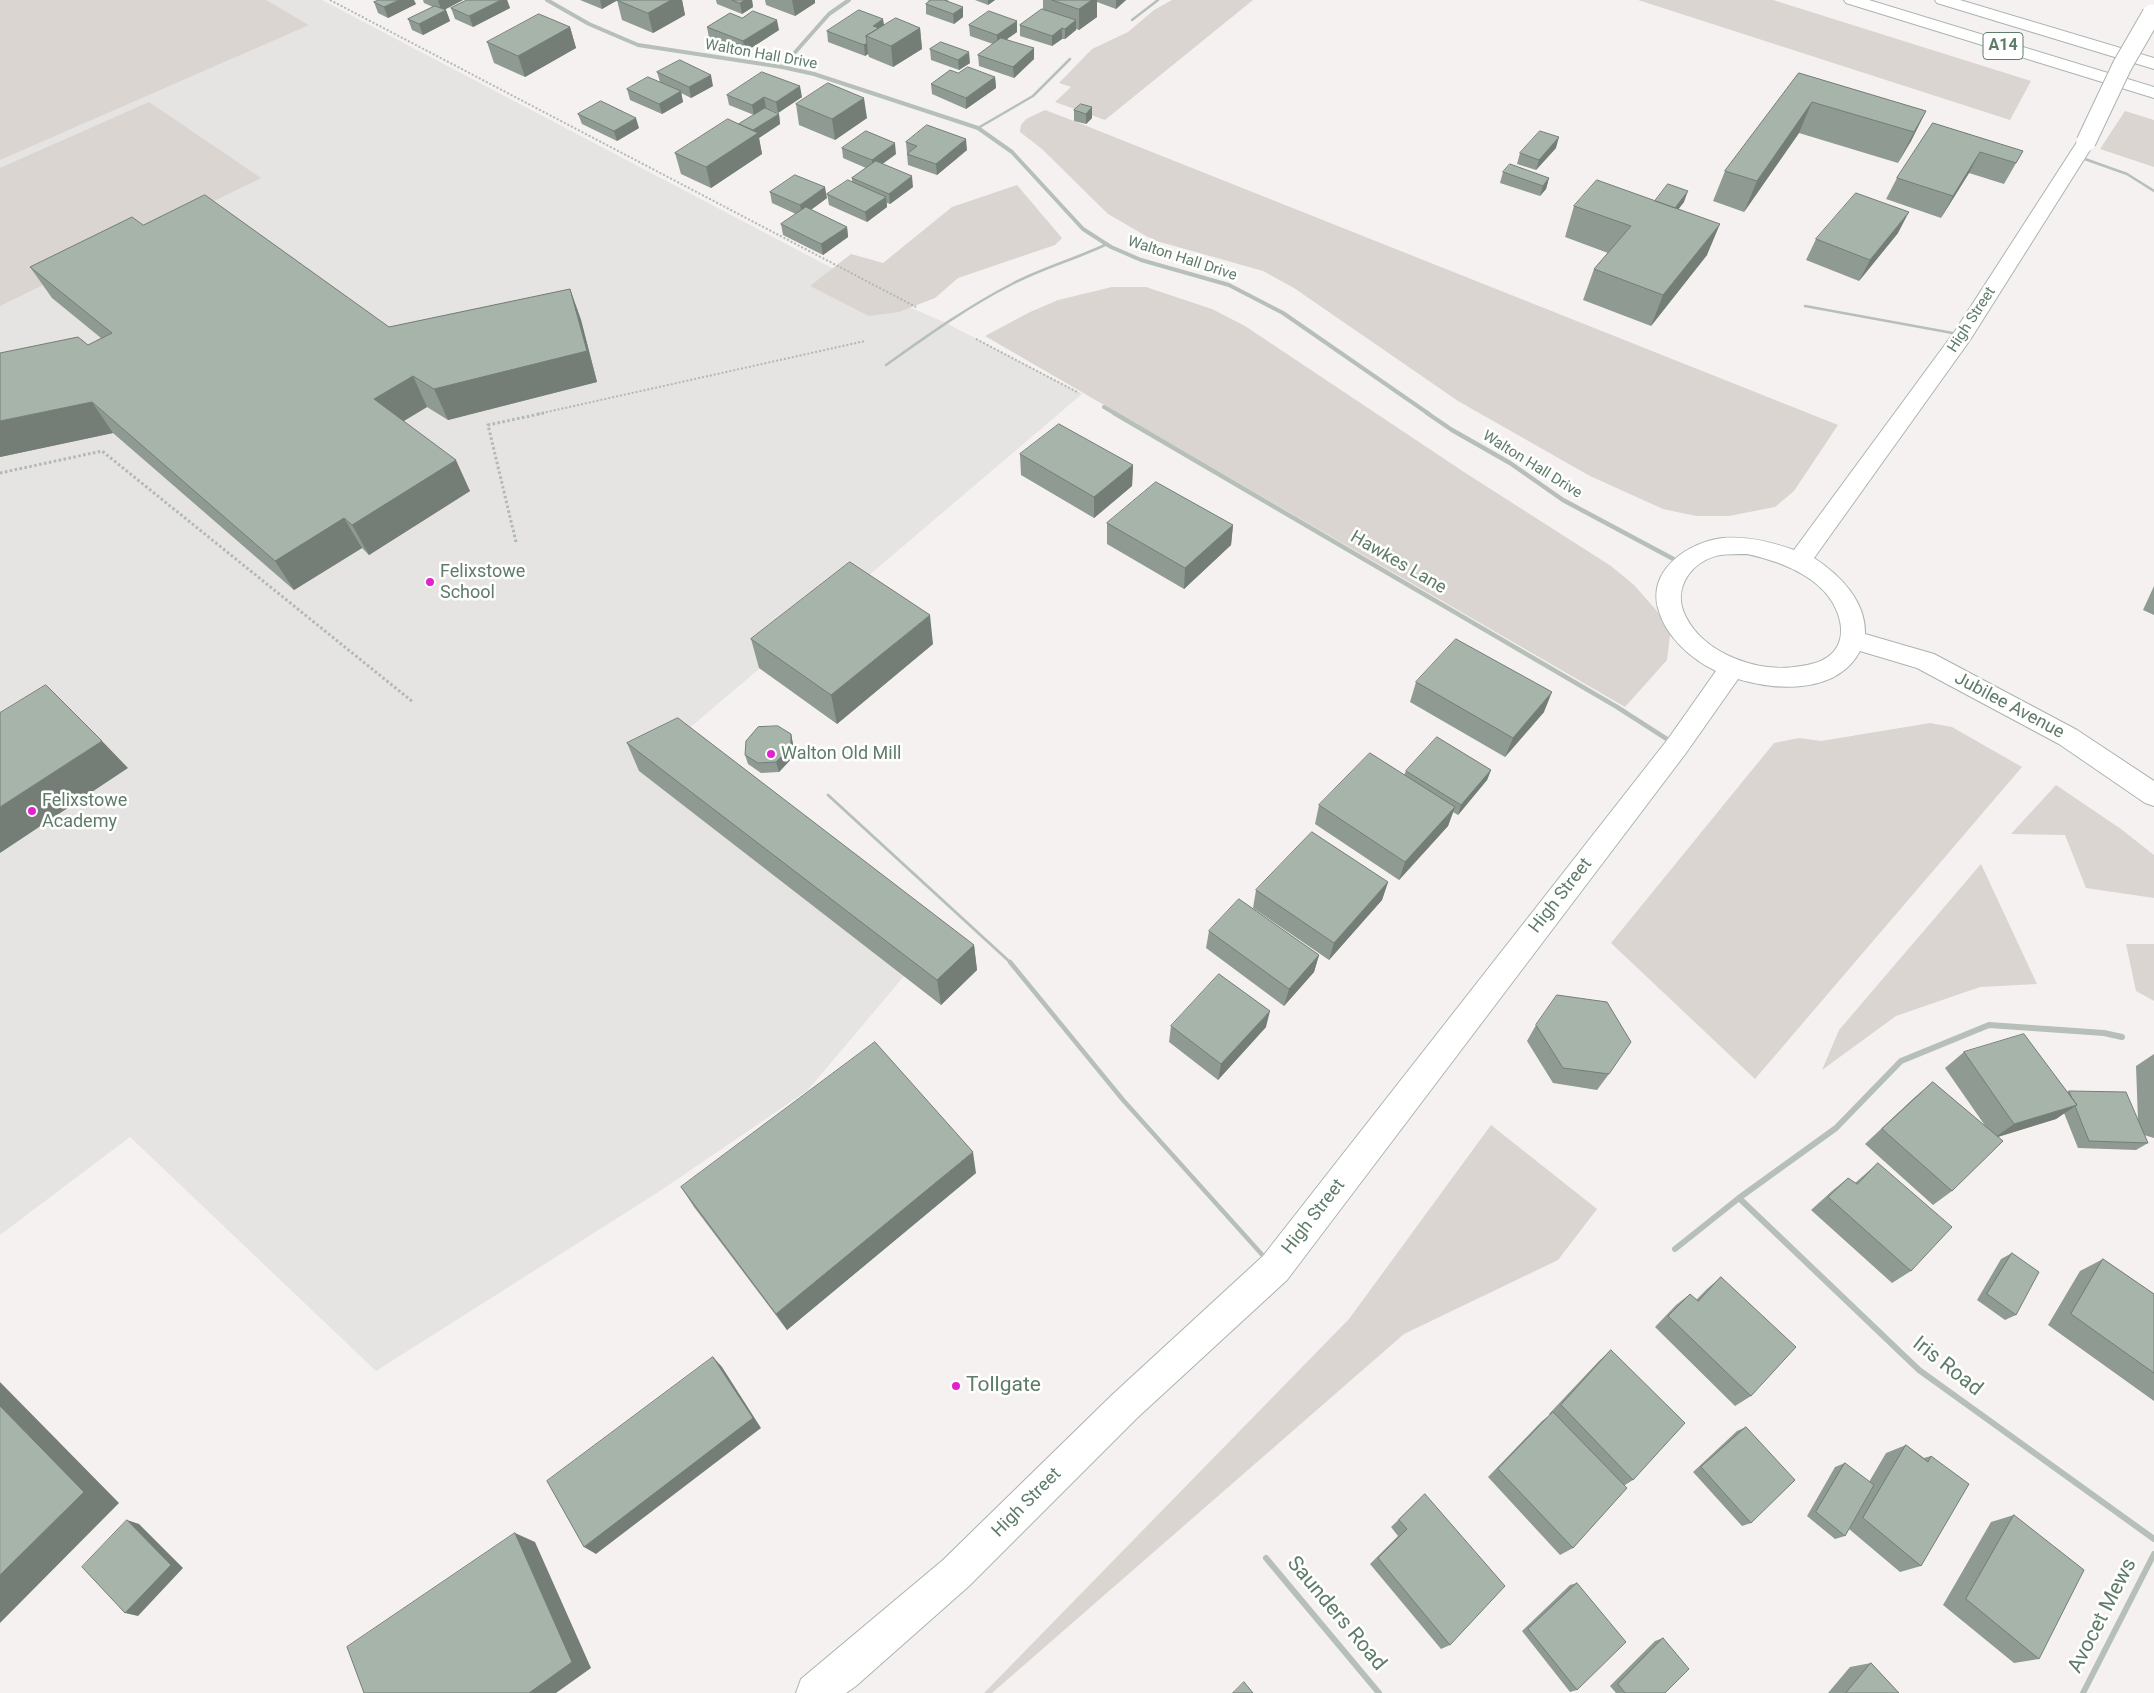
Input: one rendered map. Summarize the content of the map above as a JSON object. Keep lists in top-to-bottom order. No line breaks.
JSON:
{"streets":{"main road":["A14","High Street","Jubilee Avenue"],"street":["Walton Hall Drive","Hawkes Lane","Iris Road","Saunders Road","Avocet Mews"]},"crossings":[["Walton Hall Drive","High Street"],["Walton Hall Drive","Jubilee Avenue"],["High Street","Hawkes Lane"],["High Street","Jubilee Avenue"]],"places":["Felixstowe School","Walton Old Mill","Felixstowe Academy","Tollgate"]}
